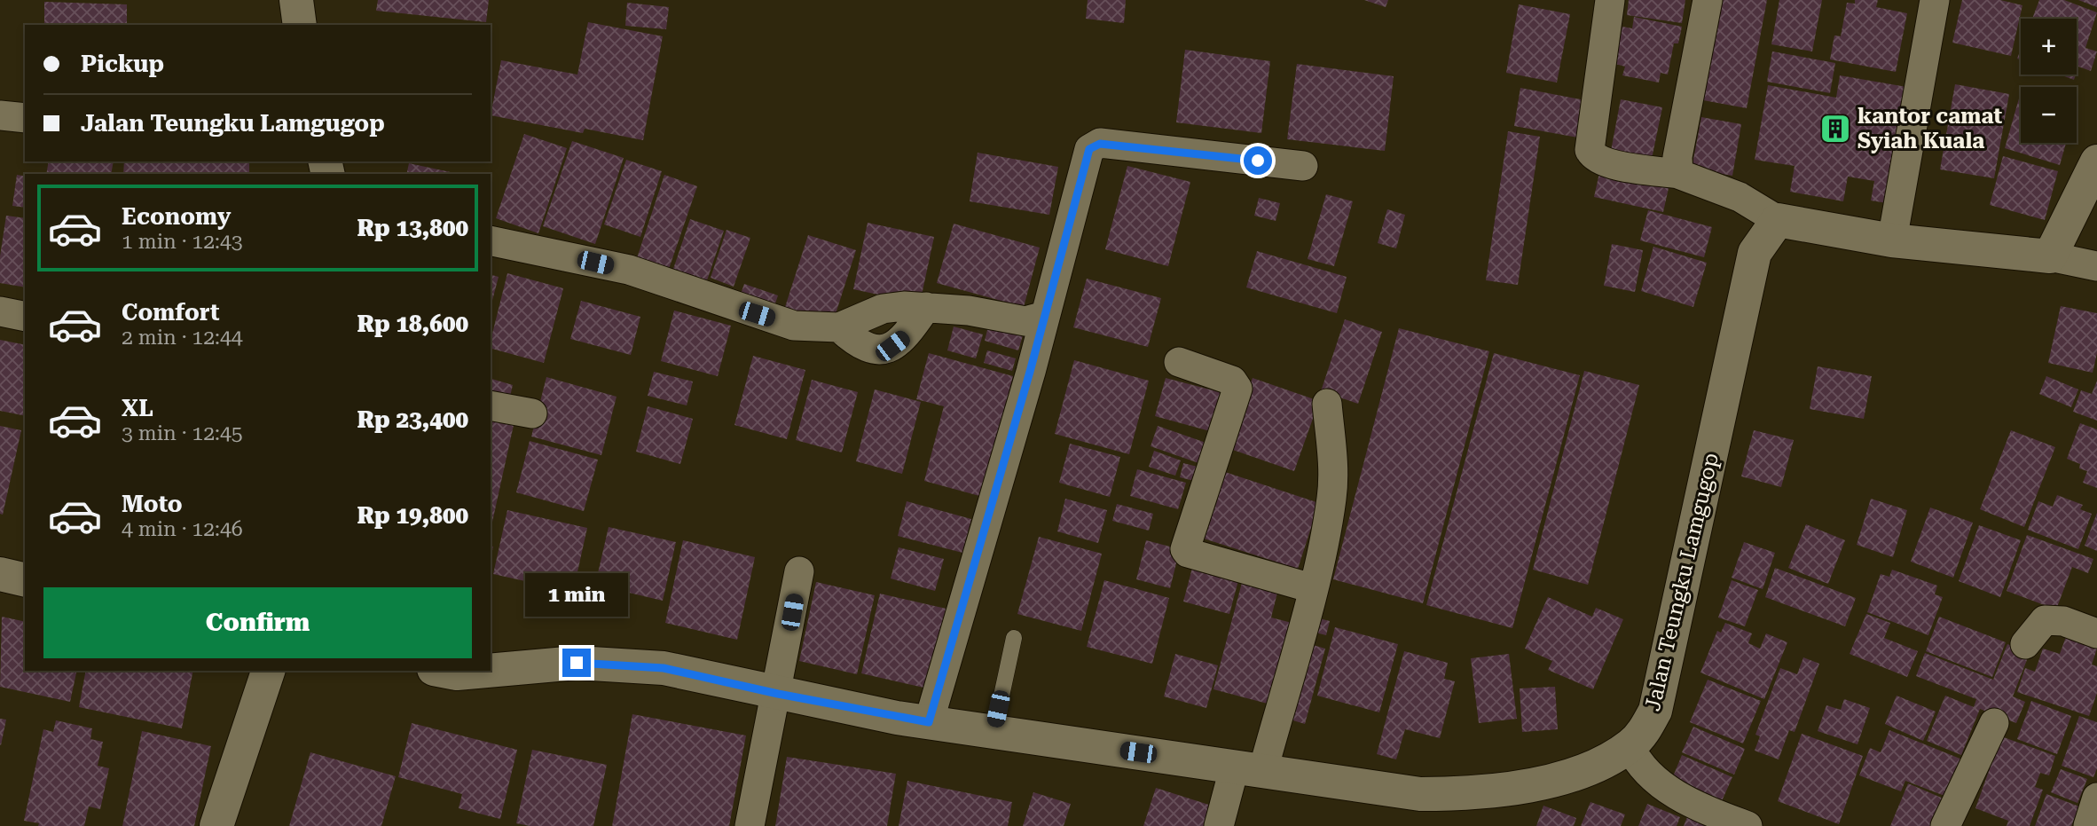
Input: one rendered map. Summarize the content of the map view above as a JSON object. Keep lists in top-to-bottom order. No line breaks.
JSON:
{"streets":{"street":["Jalan Teungku Lamgugop"]},"places":{"building":["kantor camat Syiah Kuala"]},"page":{"map_buttons":["+","−"],"banner":["Pickup","Jalan Teungku Lamgugop"],"list":[{"name":"Economy","note":"1 min · 12:43","value":"Rp 13,800"},{"name":"Comfort","note":"2 min · 12:44","value":"Rp 18,600"},{"name":"XL","note":"3 min · 12:45","value":"Rp 23,400"},{"name":"Moto","note":"4 min · 12:46","value":"Rp 19,800"}],"bubble":"1 min","buttons":"Confirm"}}
